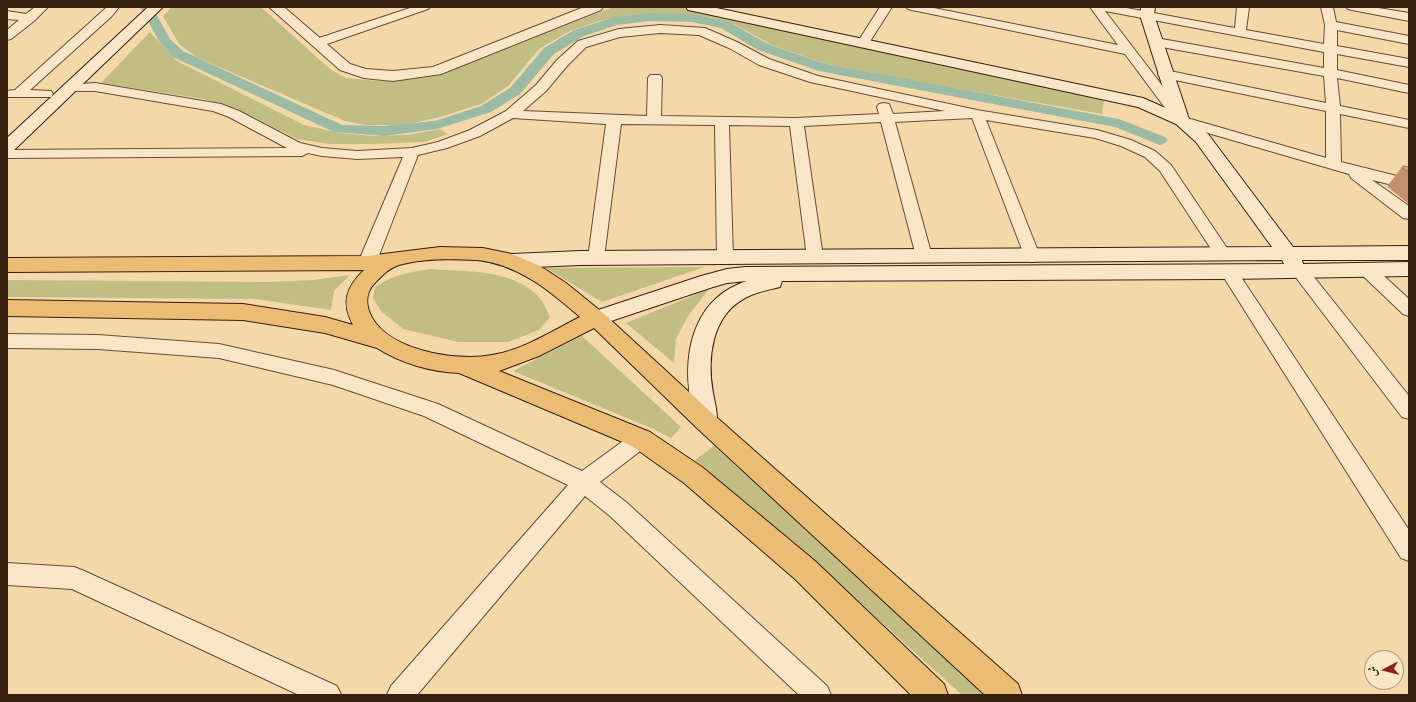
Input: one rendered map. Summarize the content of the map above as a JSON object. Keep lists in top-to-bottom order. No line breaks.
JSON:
{"north":"left"}
